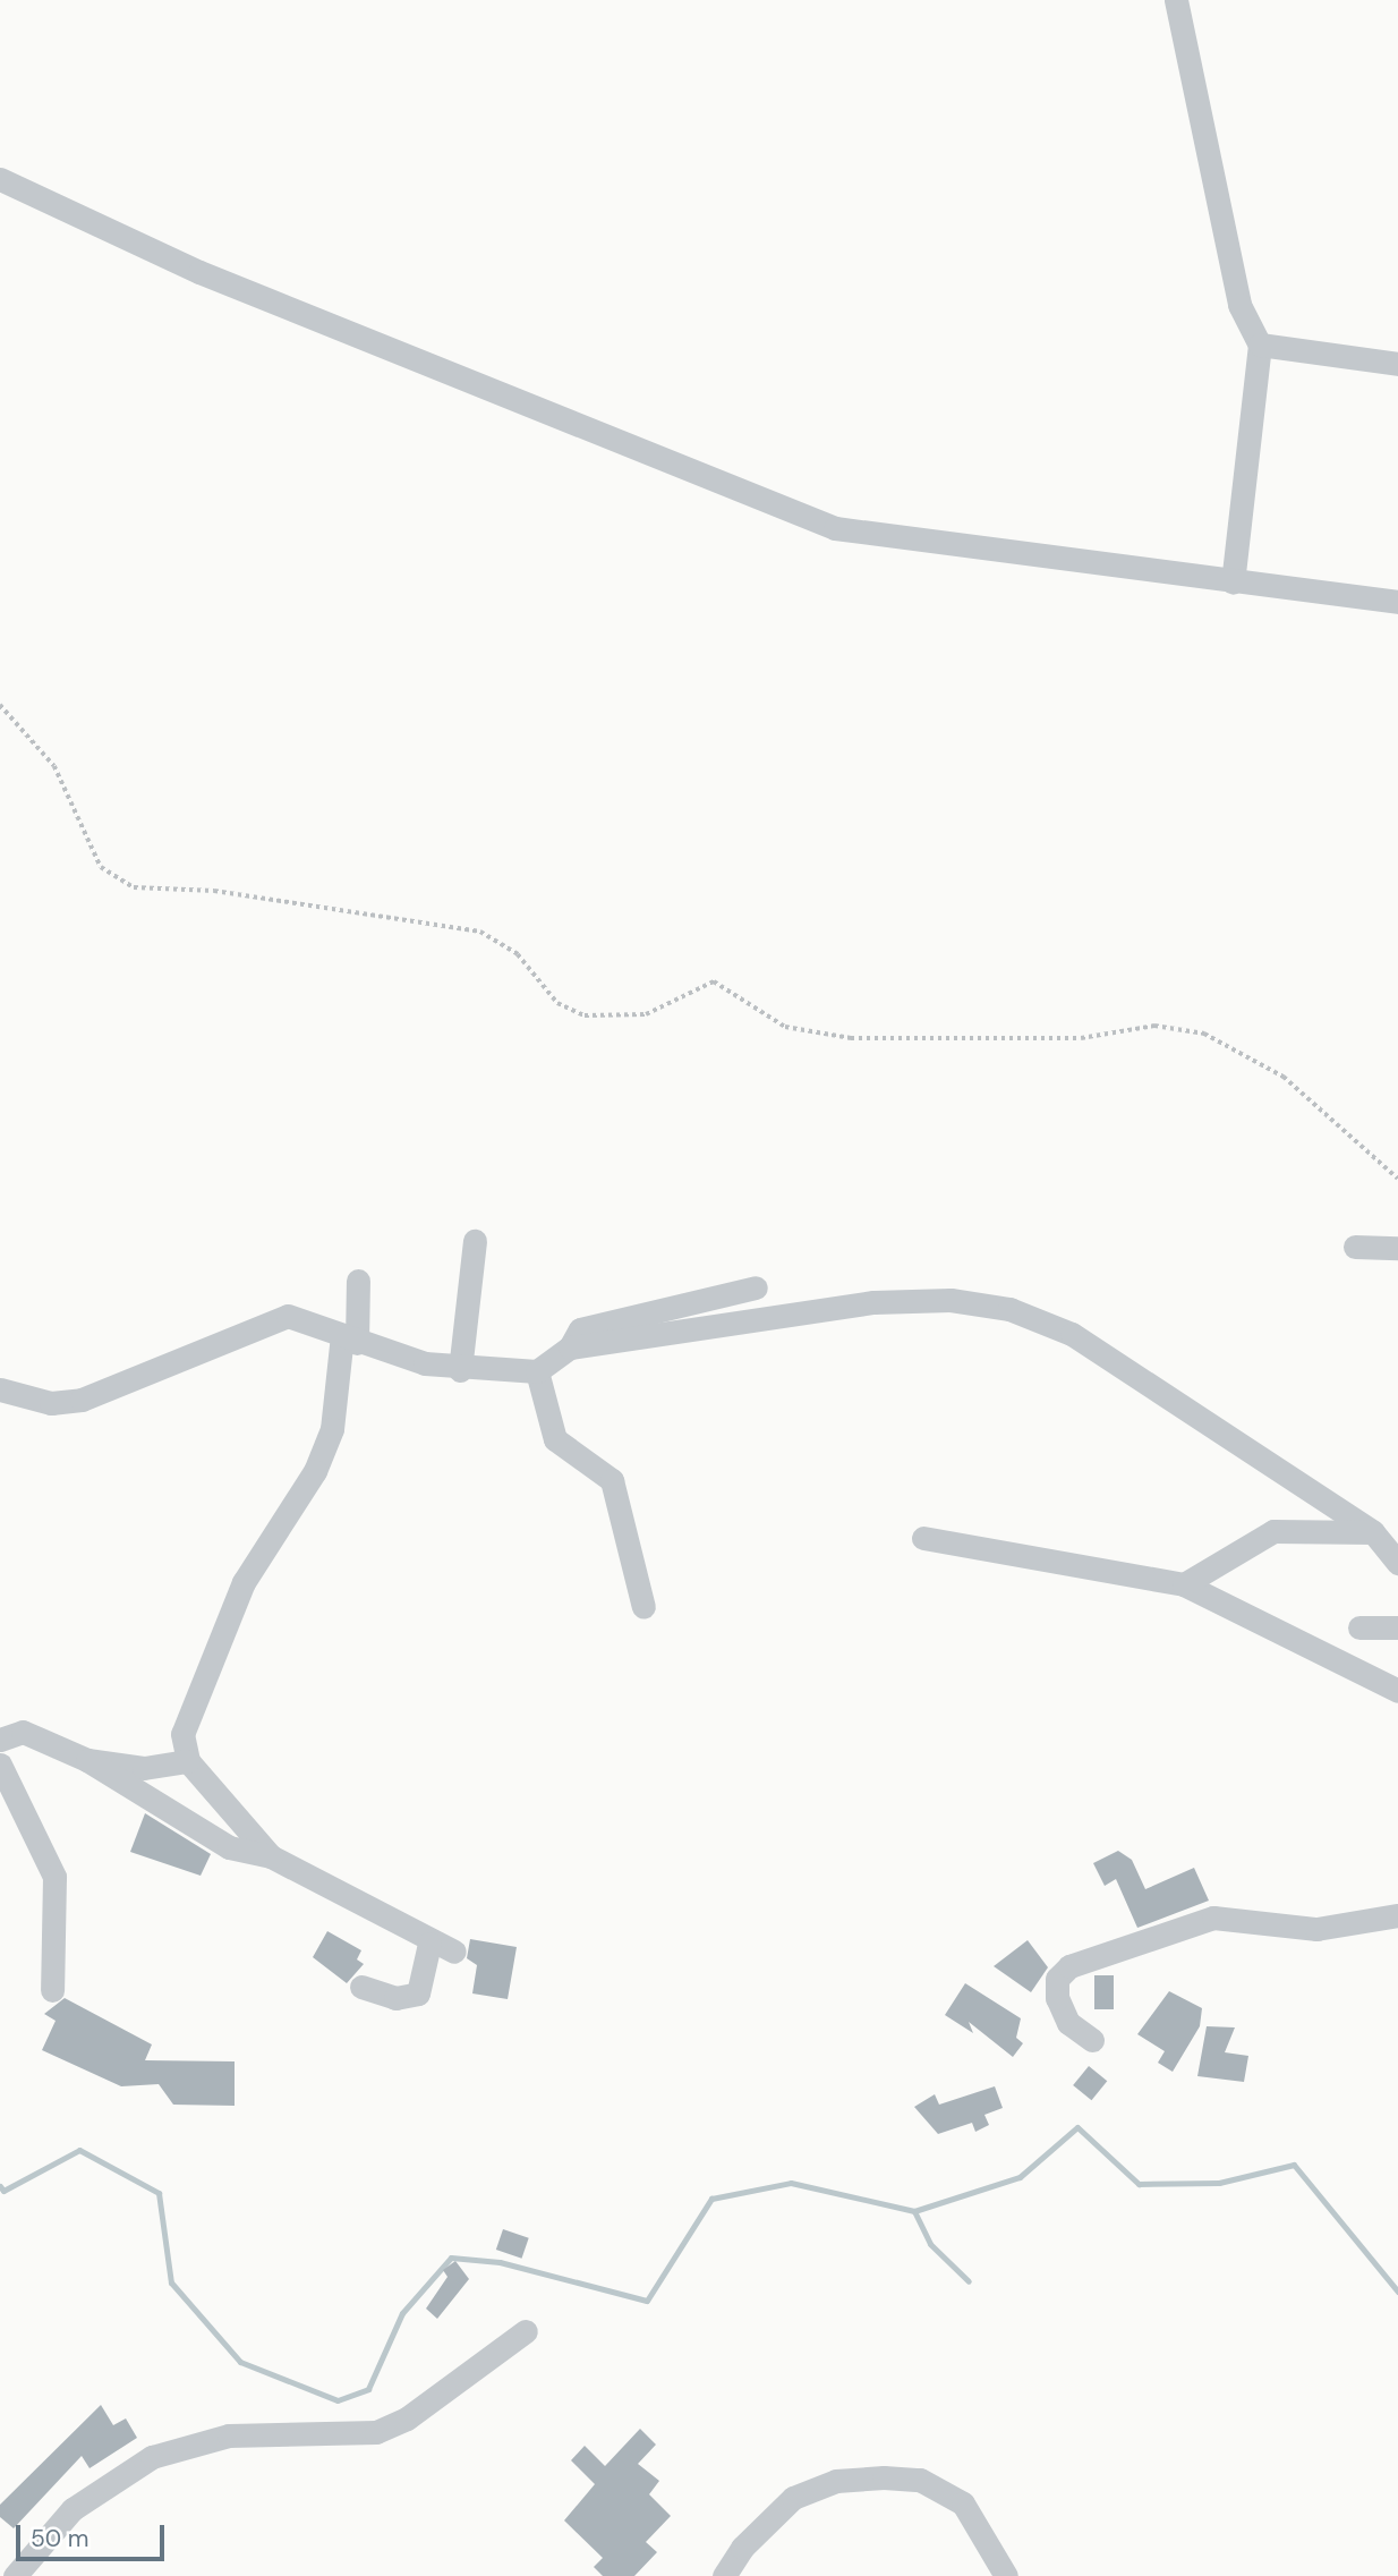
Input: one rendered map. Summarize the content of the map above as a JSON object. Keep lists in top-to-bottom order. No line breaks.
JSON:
{"scale_bar":"50 m"}
